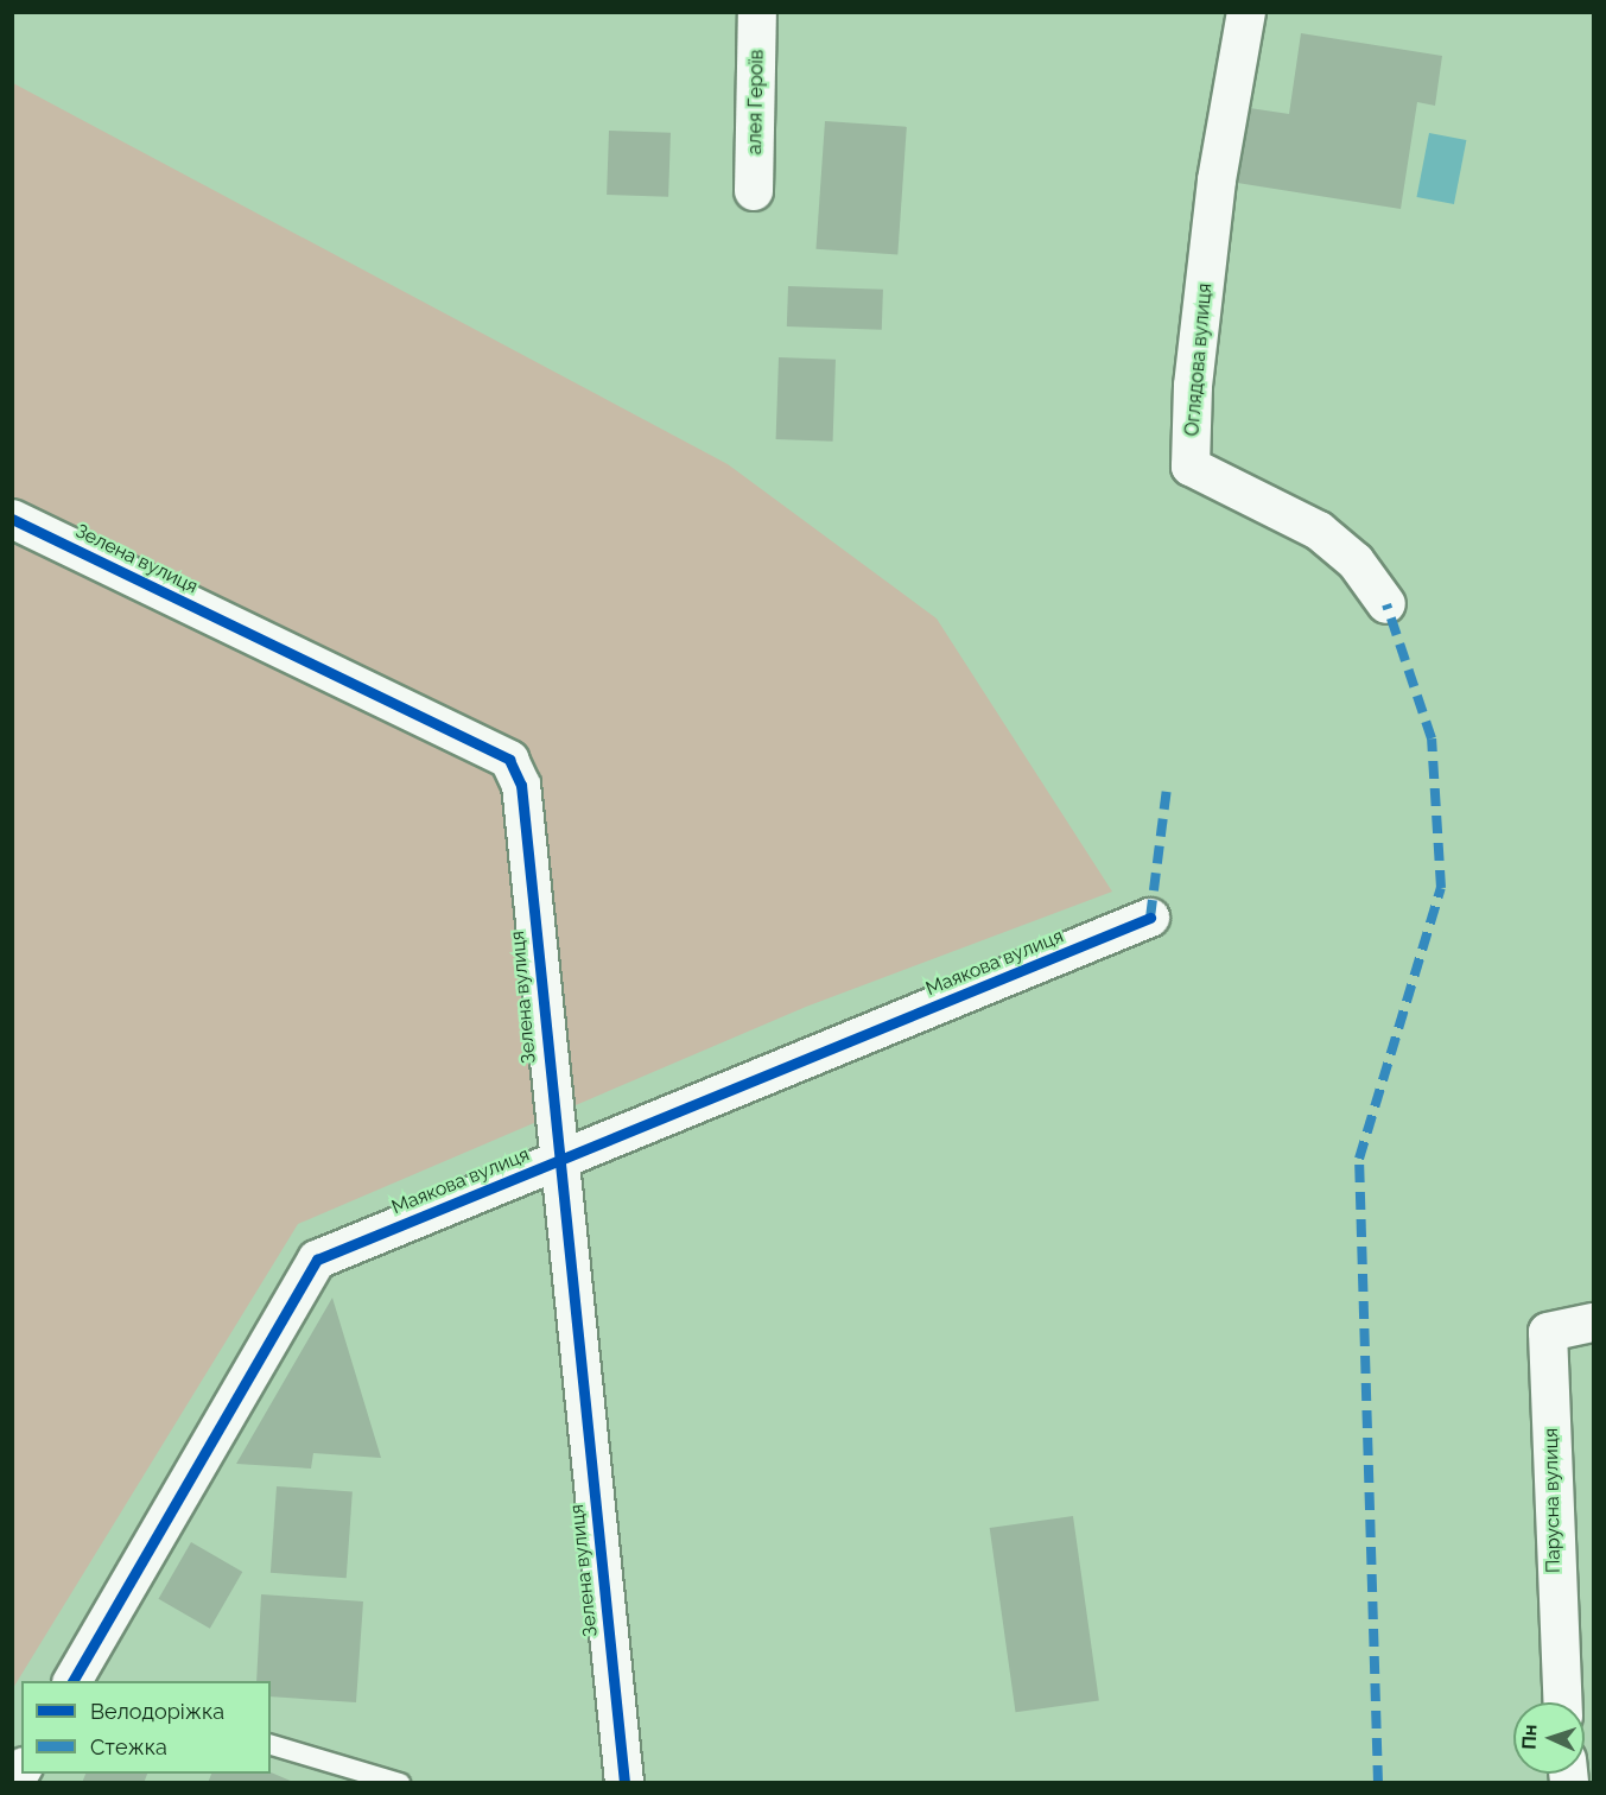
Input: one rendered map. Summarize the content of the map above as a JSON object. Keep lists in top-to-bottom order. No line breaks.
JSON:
{"streets":{"street":["алея Героїв","Оглядова вулиця","Зелена вулиця","Маякова вулиця","Парусна вулиця"]},"crossings":[["Зелена вулиця","Маякова вулиця"]],"legend":["Велодоріжка","Стежка"],"north":"left"}
